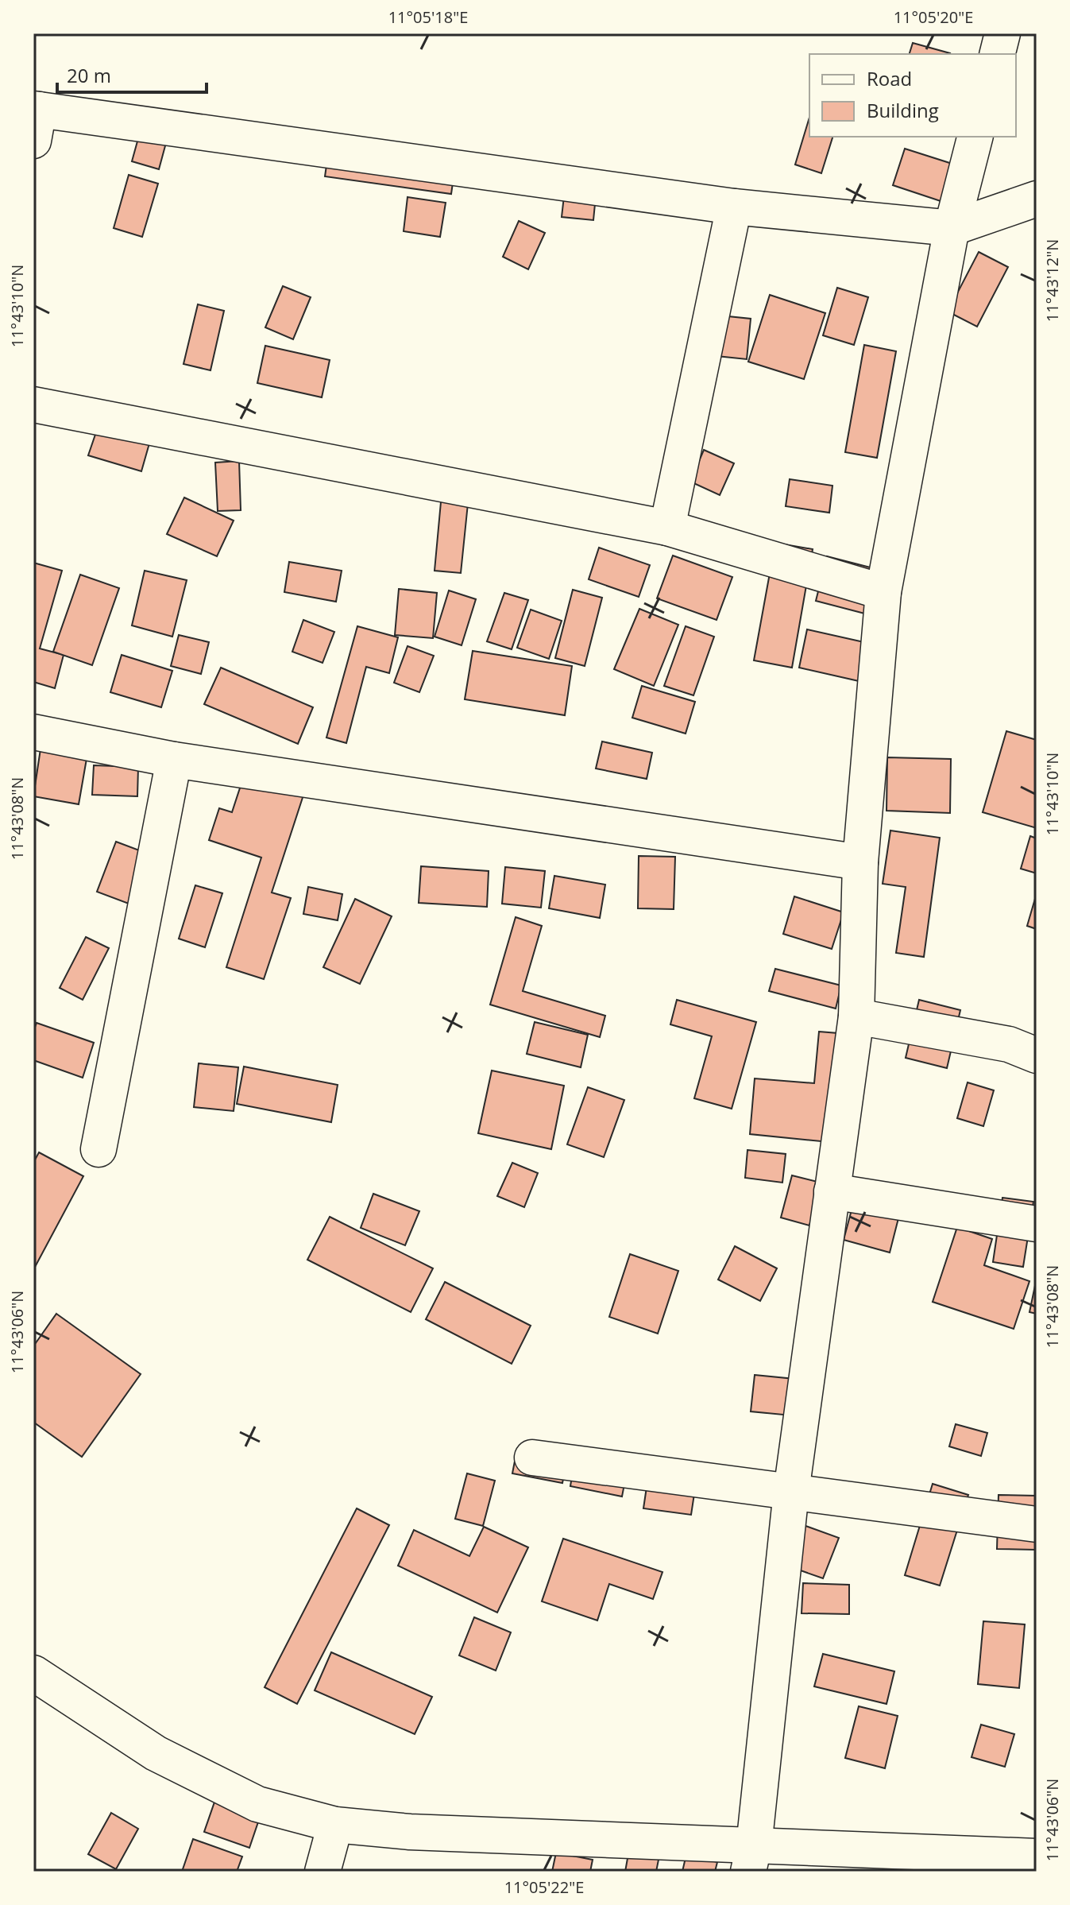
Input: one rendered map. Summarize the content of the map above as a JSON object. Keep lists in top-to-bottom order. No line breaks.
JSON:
{"legend":["Road","Building"],"scale_bar":"20 m","coordinates":["11°05'18\"E","11°05'20\"E","11°43'12\"N","11°43'10\"N","11°43'08\"N","11°43'06\"N","11°05'22\"E"]}
